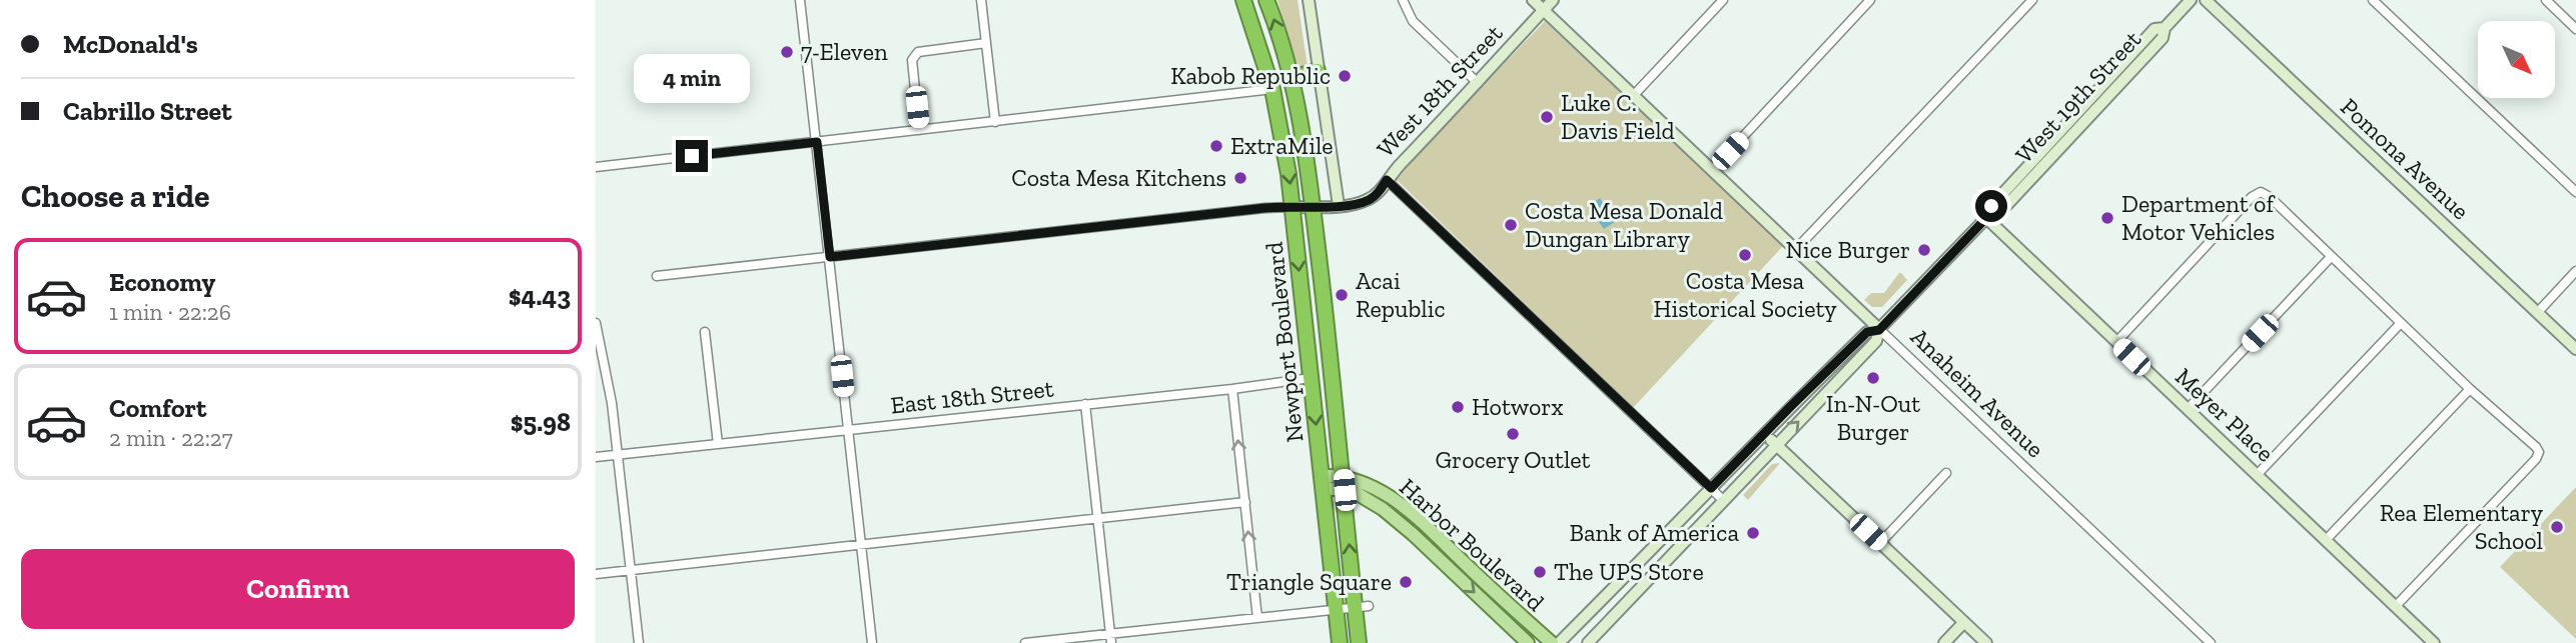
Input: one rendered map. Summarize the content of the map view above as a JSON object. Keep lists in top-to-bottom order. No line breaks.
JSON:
{"streets":{"highway":["Newport Boulevard"],"main road":["Harbor Boulevard"],"street":["West 18th Street","West 19th Street","Pomona Avenue","Anaheim Avenue","East 18th Street","Meyer Place"]},"crossings":[["West 18th Street","Newport Boulevard"],["West 18th Street","Anaheim Avenue"],["West 19th Street","Anaheim Avenue"],["West 19th Street","Meyer Place"],["Newport Boulevard","East 18th Street"],["Newport Boulevard","Harbor Boulevard"]],"places":["7-Eleven","Kabob Republic","Luke C. Davis Field","ExtraMile","Costa Mesa Kitchens","Department of Motor Vehicles","Costa Mesa Donald Dungan Library","Nice Burger","Costa Mesa Historical Society","Acai Republic","In-N-Out Burger","Hotworx","Grocery Outlet","Rea Elementary School","Bank of America","The UPS Store","Triangle Square"],"north":"bottom right","page":{"banner":["McDonald's","Cabrillo Street"],"bubble":"4 min","heading":"Choose a ride","list":[{"name":"Economy","note":"1 min · 22:26","value":"$4.43"},{"name":"Comfort","note":"2 min · 22:27","value":"$5.98"}],"buttons":"Confirm"}}
